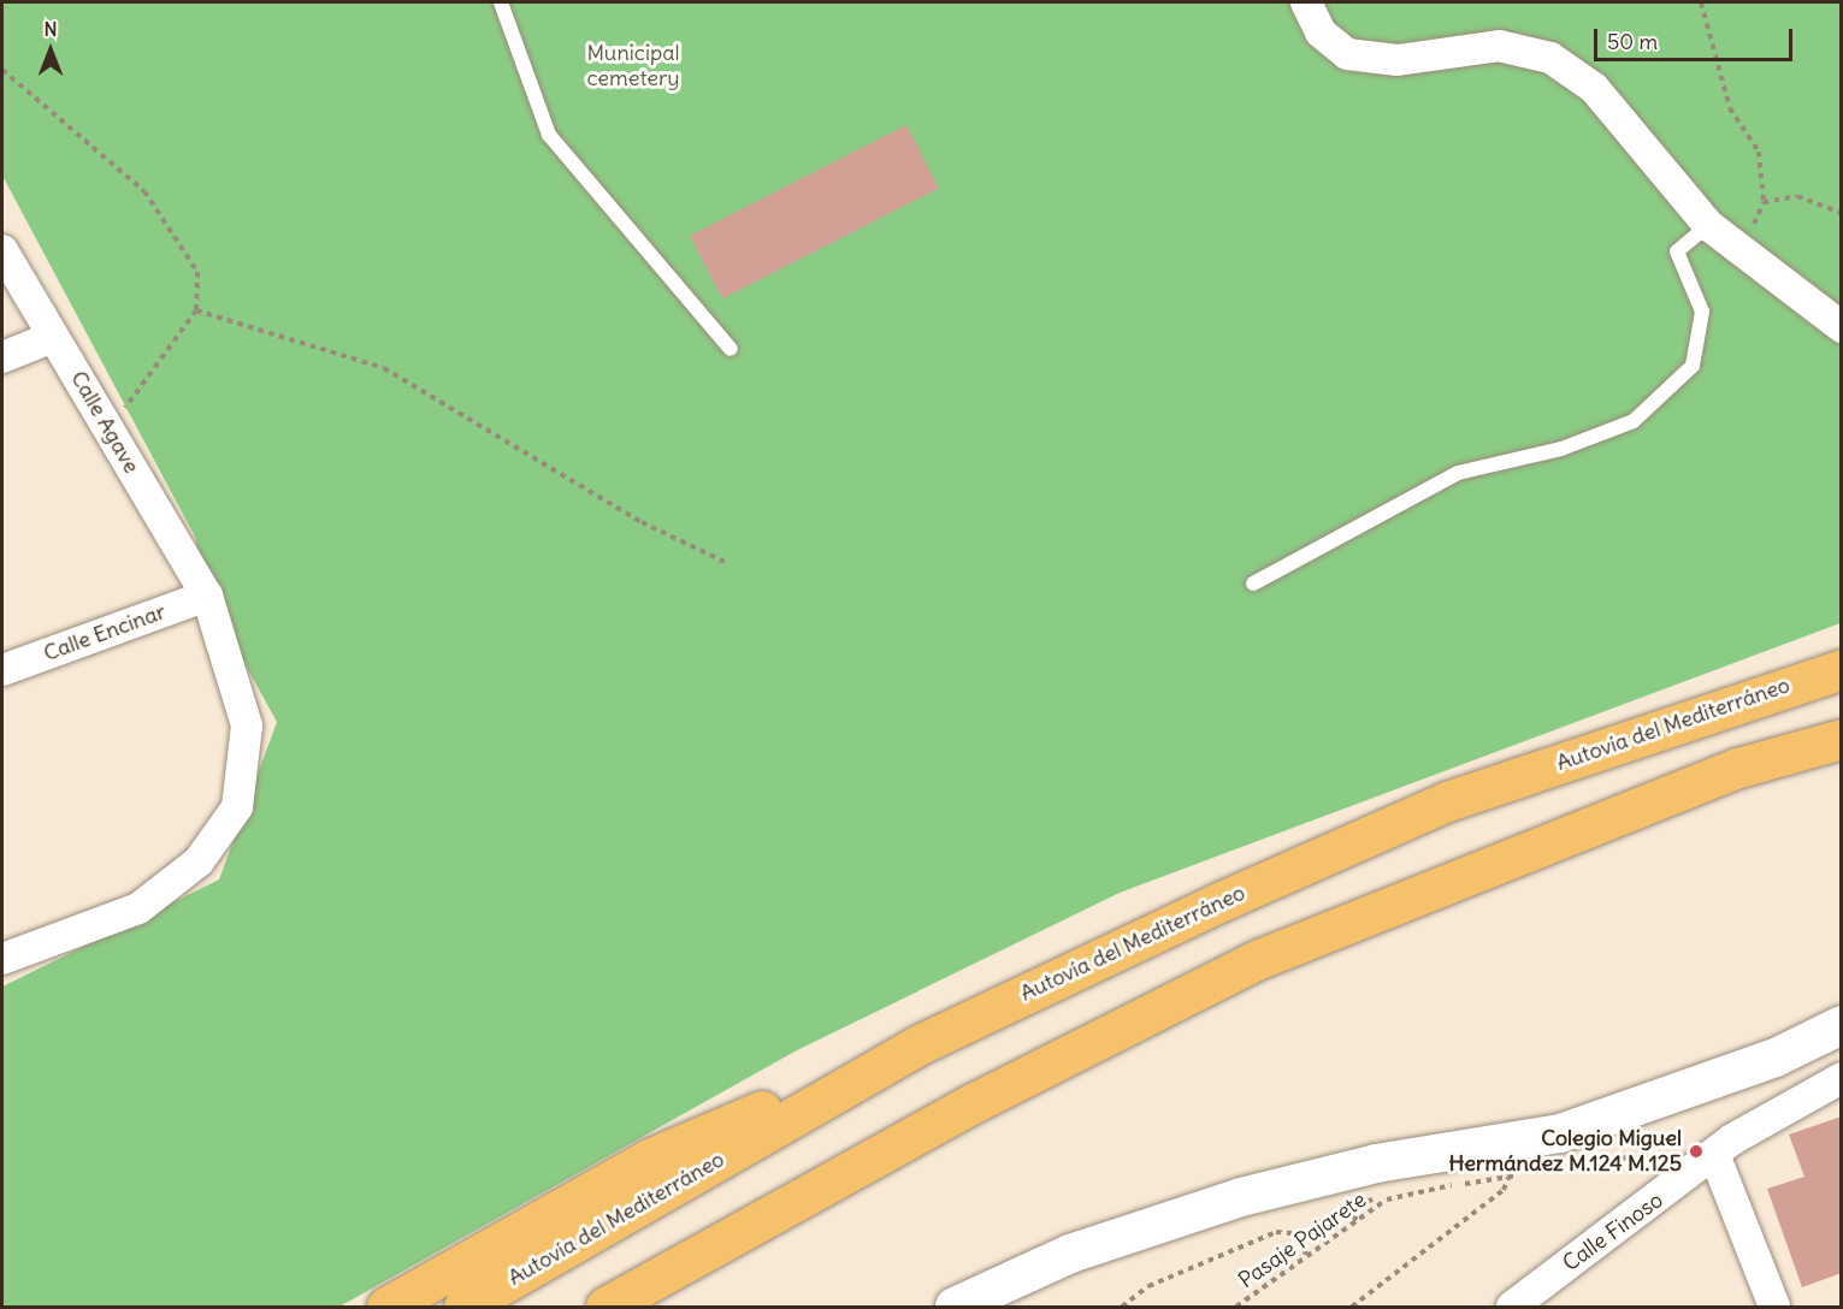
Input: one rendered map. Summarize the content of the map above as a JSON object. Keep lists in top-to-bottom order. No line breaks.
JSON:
{"streets":{"highway":["Autovía del Mediterráneo"],"street":["Calle Agave","Calle Encinar","Calle Finoso"],"path":["Pasaje Pajarete"]},"crossings":[["Calle Agave","Calle Encinar"]],"parks":["Municipal cemetery"],"places":["Colegio Miguel Hermández M.124 M.125"],"scale_bar":"50 m","north":"top"}
